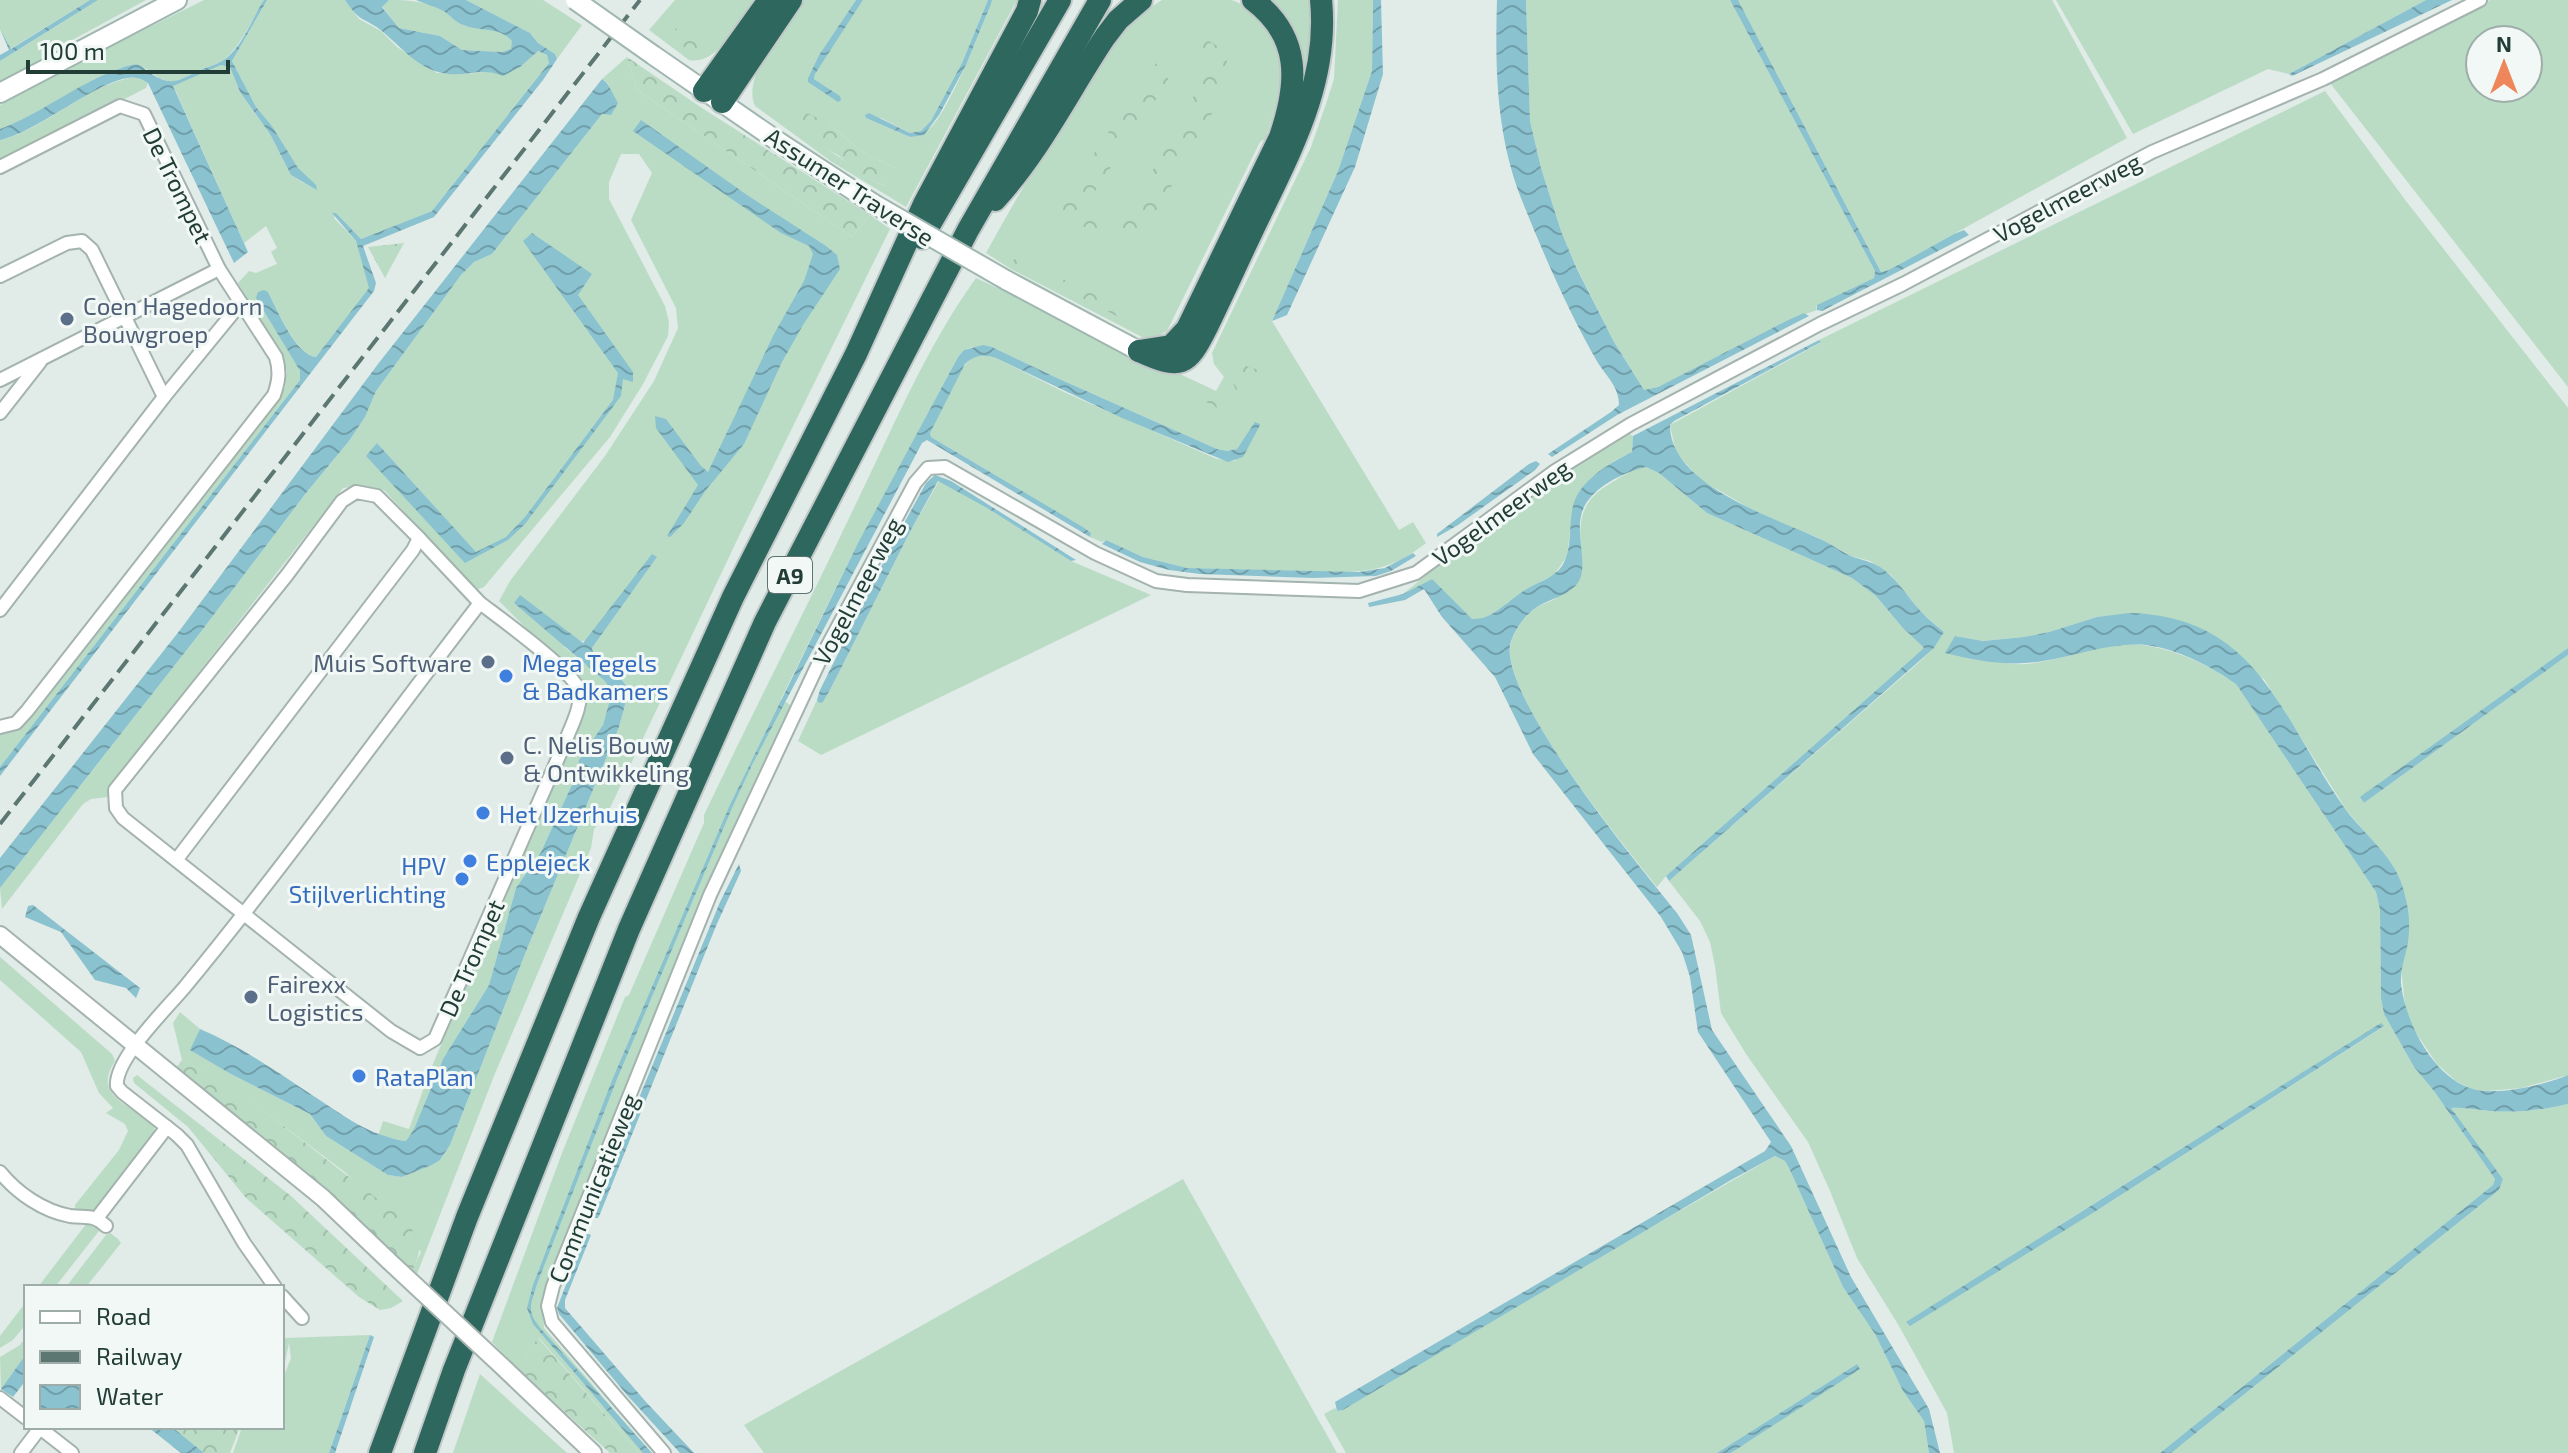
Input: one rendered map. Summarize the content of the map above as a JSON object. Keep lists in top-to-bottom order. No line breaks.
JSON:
{"streets":{"highway":["A9"],"main road":["Assumer Traverse"],"street":["De Trompet","Vogelmeerweg","Communicatieweg"]},"crossings":[["Vogelmeerweg","Communicatieweg"]],"places":["Coen Hagedoorn Bouwgroep","Muis Software","Mega Tegels & Badkamers","C. Nelis Bouw & Ontwikkeling","Het IJzerhuis","Epplejeck","HPV Stijlverlichting","Fairexx Logistics","RataPlan"],"legend":["Road","Railway","Water"],"scale_bar":"100 m","north":"top"}
